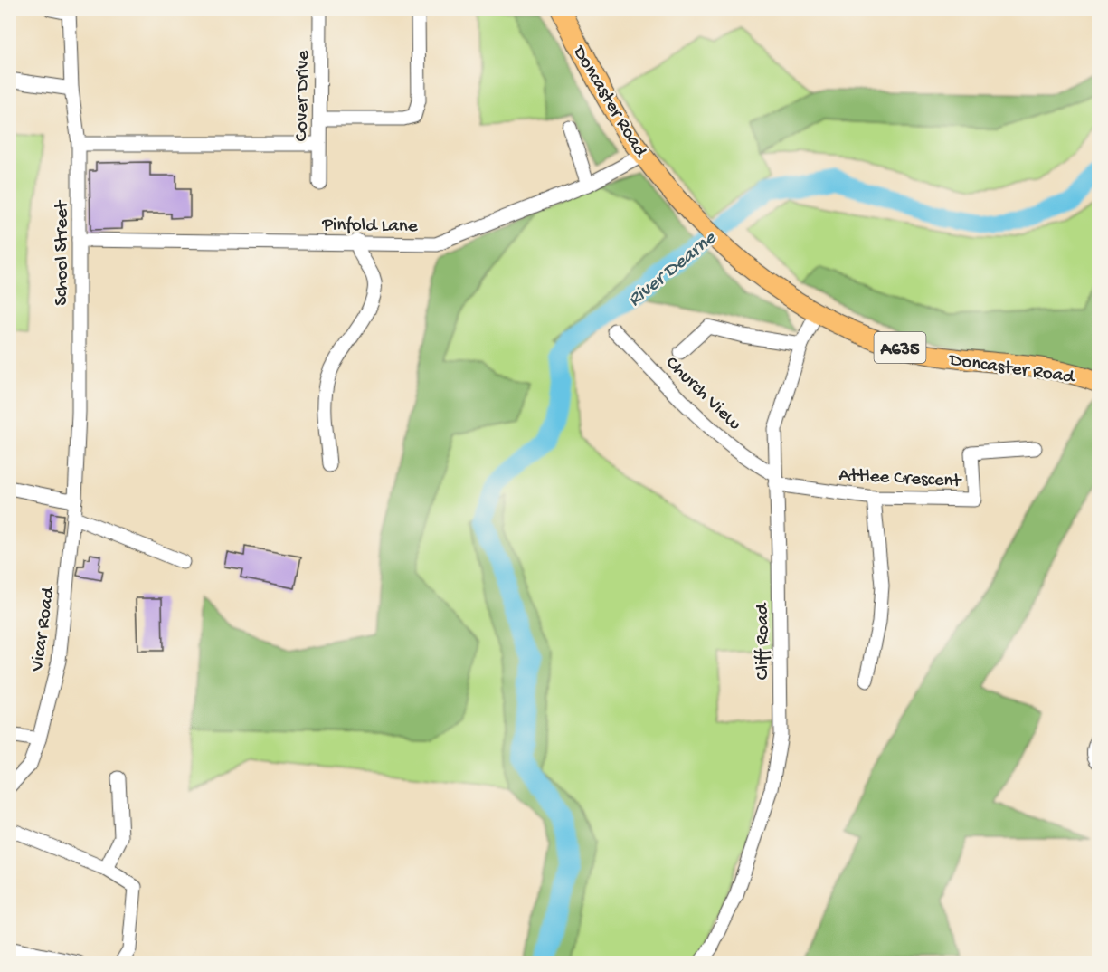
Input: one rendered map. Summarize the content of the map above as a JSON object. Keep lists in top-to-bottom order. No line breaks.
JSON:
{"streets":{"highway":["Doncaster Road","A635"],"street":["Cover Drive","Pinfold Lane","School Street","Church View","Attlee Crescent","Vicar Road","Cliff Road"]},"crossings":[["Doncaster Road","Pinfold Lane"],["Doncaster Road","Cliff Road"],["Pinfold Lane","School Street"],["School Street","Vicar Road"],["Church View","Attlee Crescent"],["Church View","Cliff Road"],["Attlee Crescent","Cliff Road"]],"water":["River Dearne"]}
